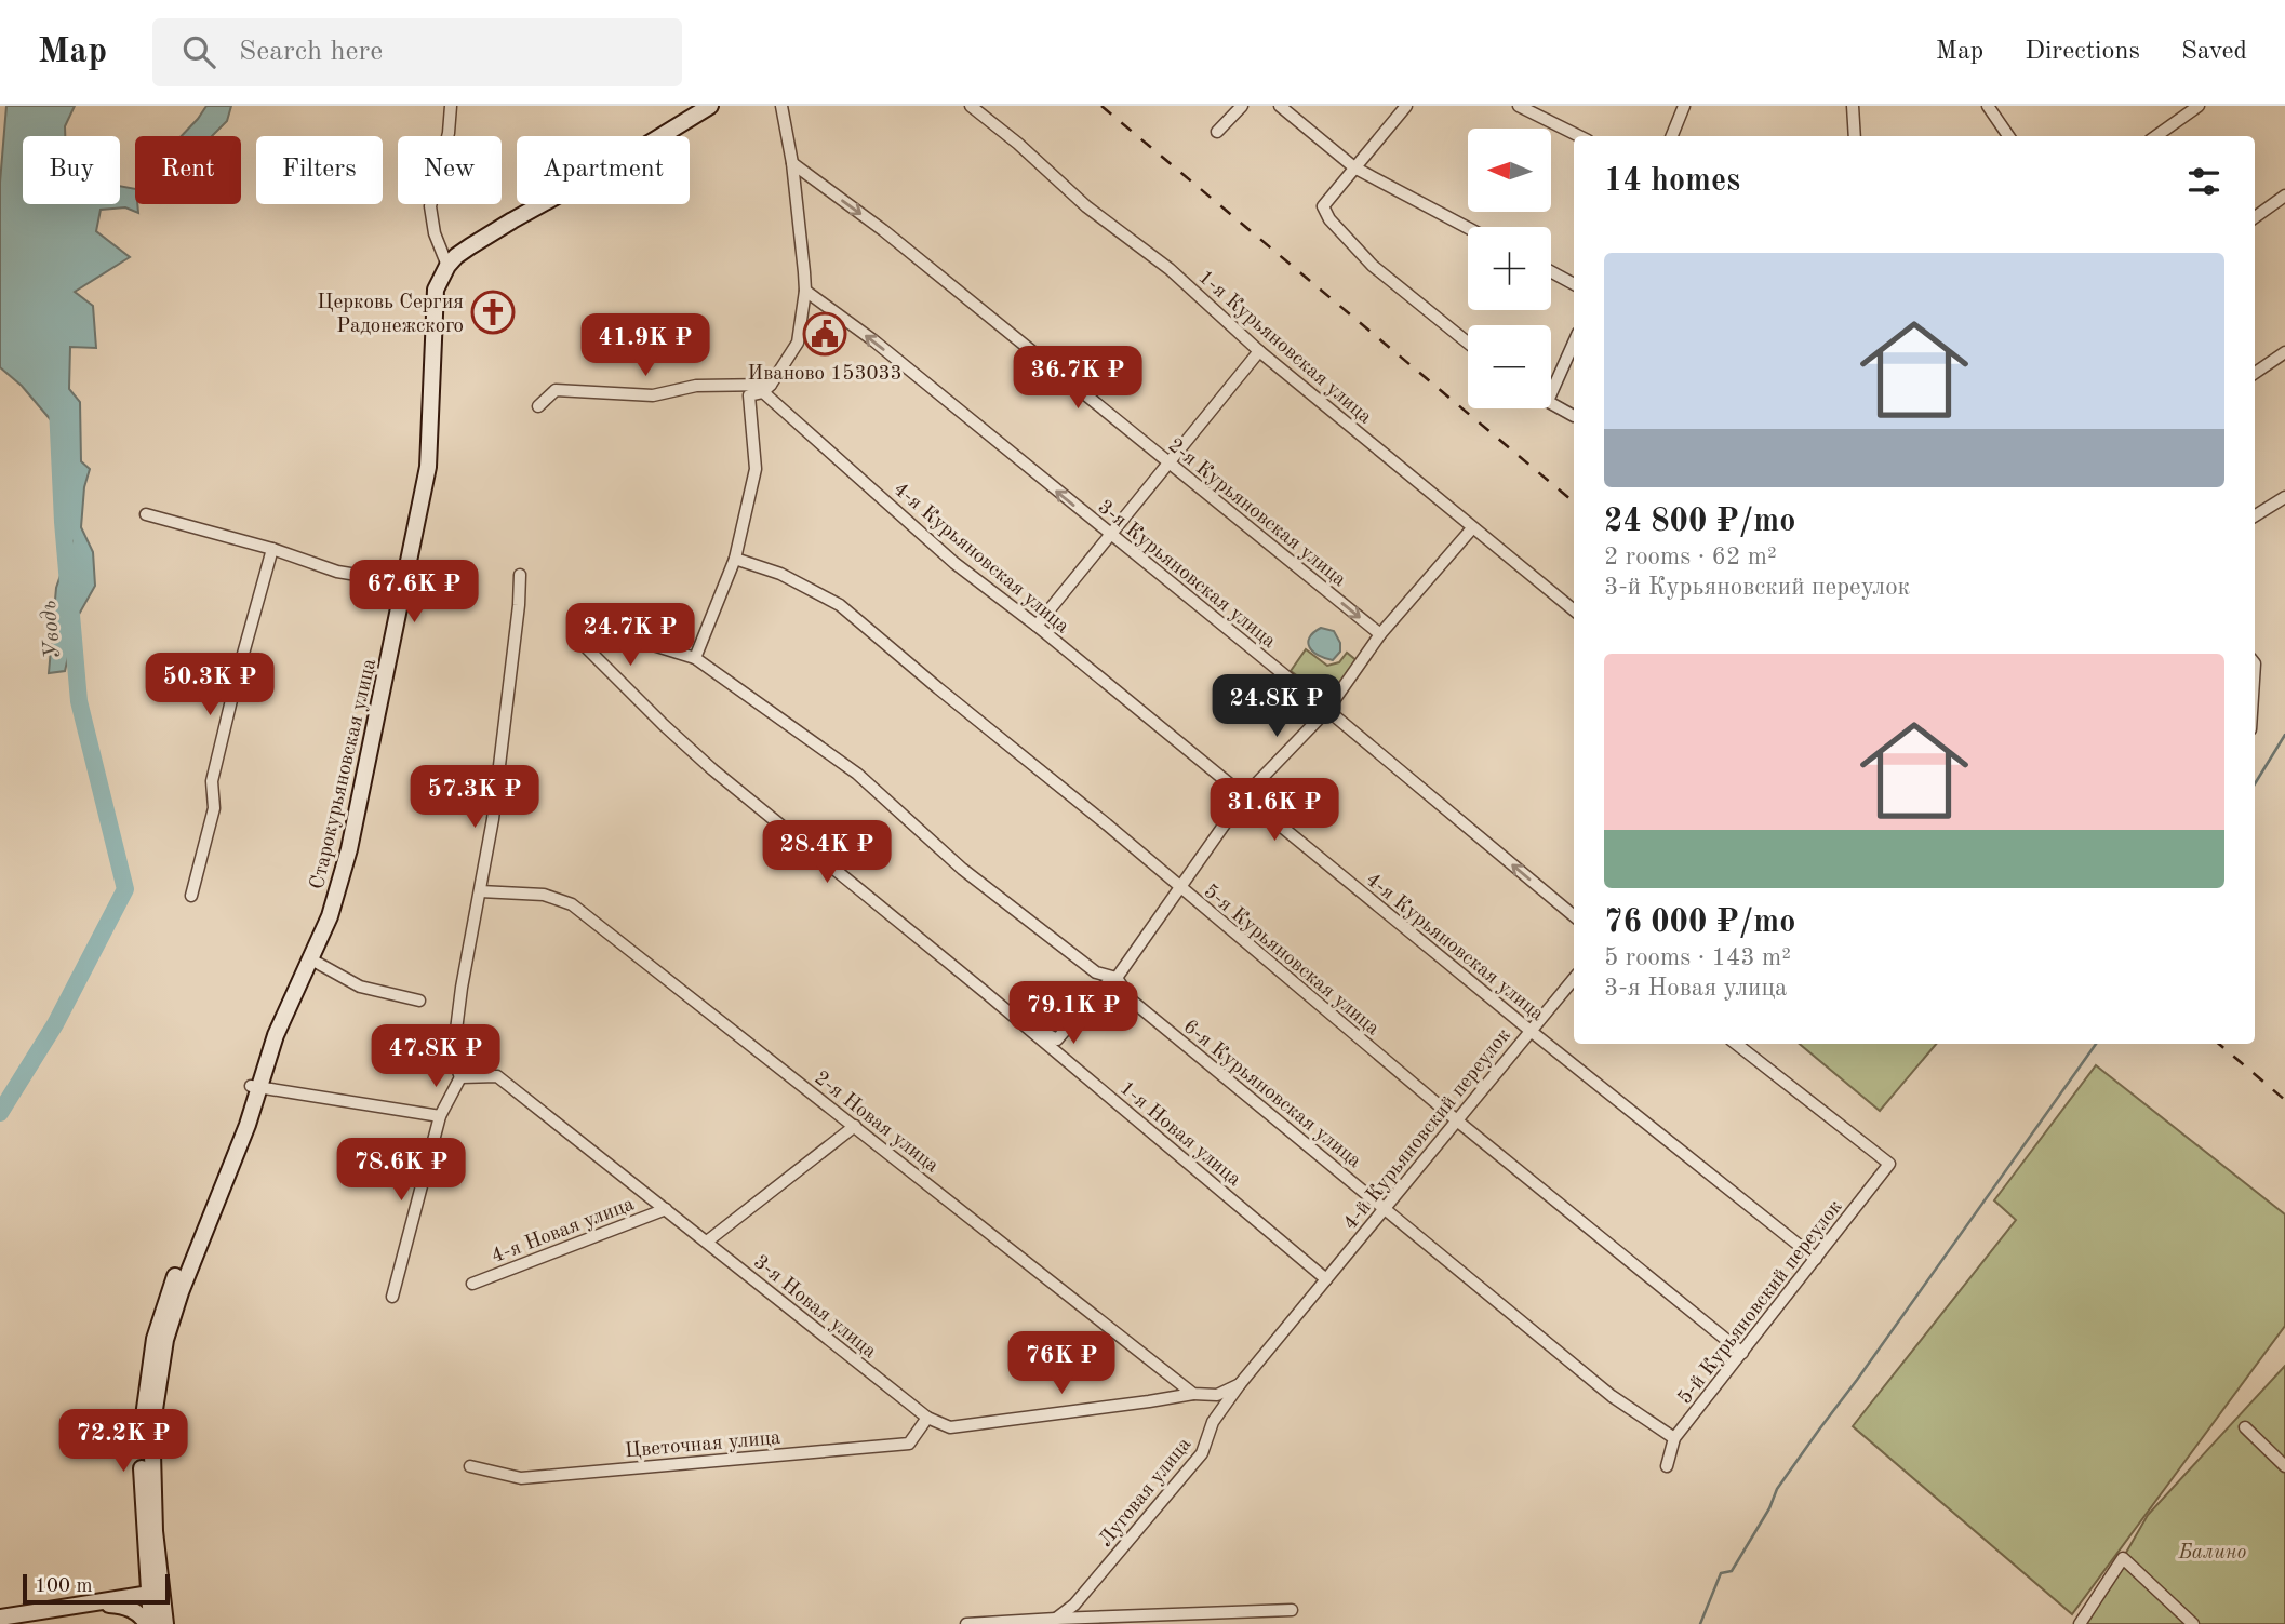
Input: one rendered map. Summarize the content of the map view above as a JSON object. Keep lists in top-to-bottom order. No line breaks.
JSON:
{"streets":{"main road":["Старокурьяновская улица"],"street":["1-я Курьяновская улица","2-я Курьяновская улица","4-я Курьяновская улица","3-я Курьяновская улица","5-я Курьяновская улица","6-я Курьяновская улица","2-я Новая улица","4-й Курьяновский переулок","1-я Новая улица","4-я Новая улица","5-й Курьяновский переулок","3-я Новая улица","Цветочная улица","Луговая улица"]},"crossings":[["4-я Курьяновская улица","4-й Курьяновский переулок"],["4-я Курьяновская улица","5-й Курьяновский переулок"],["5-я Курьяновская улица","4-й Курьяновский переулок"],["5-я Курьяновская улица","5-й Курьяновский переулок"],["6-я Курьяновская улица","4-й Курьяновский переулок"],["6-я Курьяновская улица","1-я Новая улица"],["6-я Курьяновская улица","5-й Курьяновский переулок"],["2-я Новая улица","3-я Новая улица"],["4-й Курьяновский переулок","1-я Новая улица"],["4-й Курьяновский переулок","Луговая улица"],["1-я Новая улица","Луговая улица"],["4-я Новая улица","3-я Новая улица"],["3-я Новая улица","Цветочная улица"]],"one_way":["2-я Курьяновская улица","3-я Курьяновская улица"],"water":["Уводь"],"parks":["Балино"],"places":{"church":["Церковь Сергия Радонежского"],"public building":["Иваново 153033"]},"scale_bar":"100 m","north":"left","page":{"header":"Map","search":"Search here","nav":["Map","Directions","Saved"],"map_buttons":["+","−"],"chip":["Buy","Rent","Filters","New","Apartment"],"heading":"14 homes","list":[{"name":"24 800 ₽/mo","note":"2 rooms · 62 m² · 3-й Курьяновский переулок"},{"name":"76 000 ₽/mo","note":"5 rooms · 143 m² · 3-я Новая улица"}],"price":["41.9K ₽","36.7K ₽","67.6K ₽","24.7K ₽","50.3K ₽","24.8K ₽","57.3K ₽","31.6K ₽","28.4K ₽","79.1K ₽","47.8K ₽","78.6K ₽","76K ₽","72.2K ₽"],"scale":"100 m"}}
